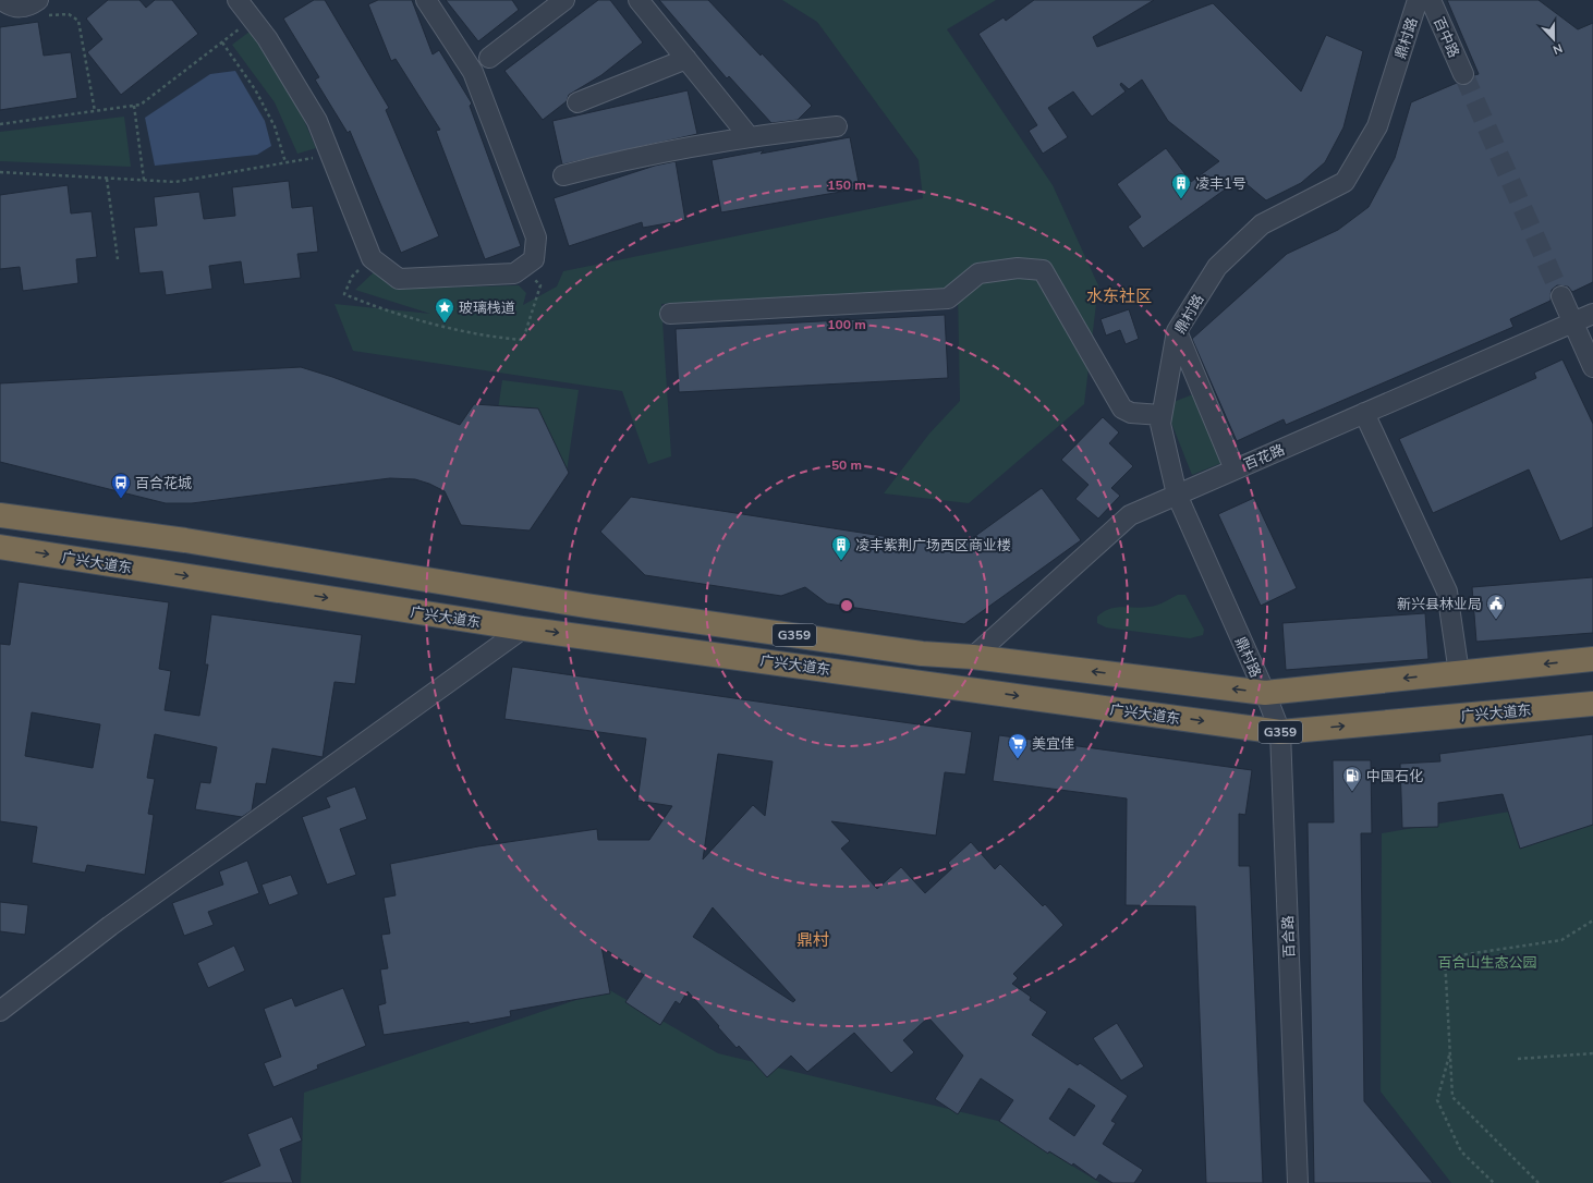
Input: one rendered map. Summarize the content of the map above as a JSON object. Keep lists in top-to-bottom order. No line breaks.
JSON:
{"streets":{"highway":["广兴大道东","G359"],"street":["百中路","鼎村路","百花路","百合路"]},"crossings":[["鼎村路","百花路"],["鼎村路","广兴大道东"],["鼎村路","百合路"],["百花路","广兴大道东"],["广兴大道东","百合路"]],"districts":["水东社区","鼎村"],"parks":["百合山生态公园"],"places":{"building":["凌丰1号","凌丰紫荆广场西区商业楼"],"place":["玻璃栈道"],"bus stop":["百合花城"],"public building":["新兴县林业局"],"supermarket":["美宜佳"],"fuel station":["中国石化"]},"north":"bottom","rings":["150 m","100 m","50 m"]}
